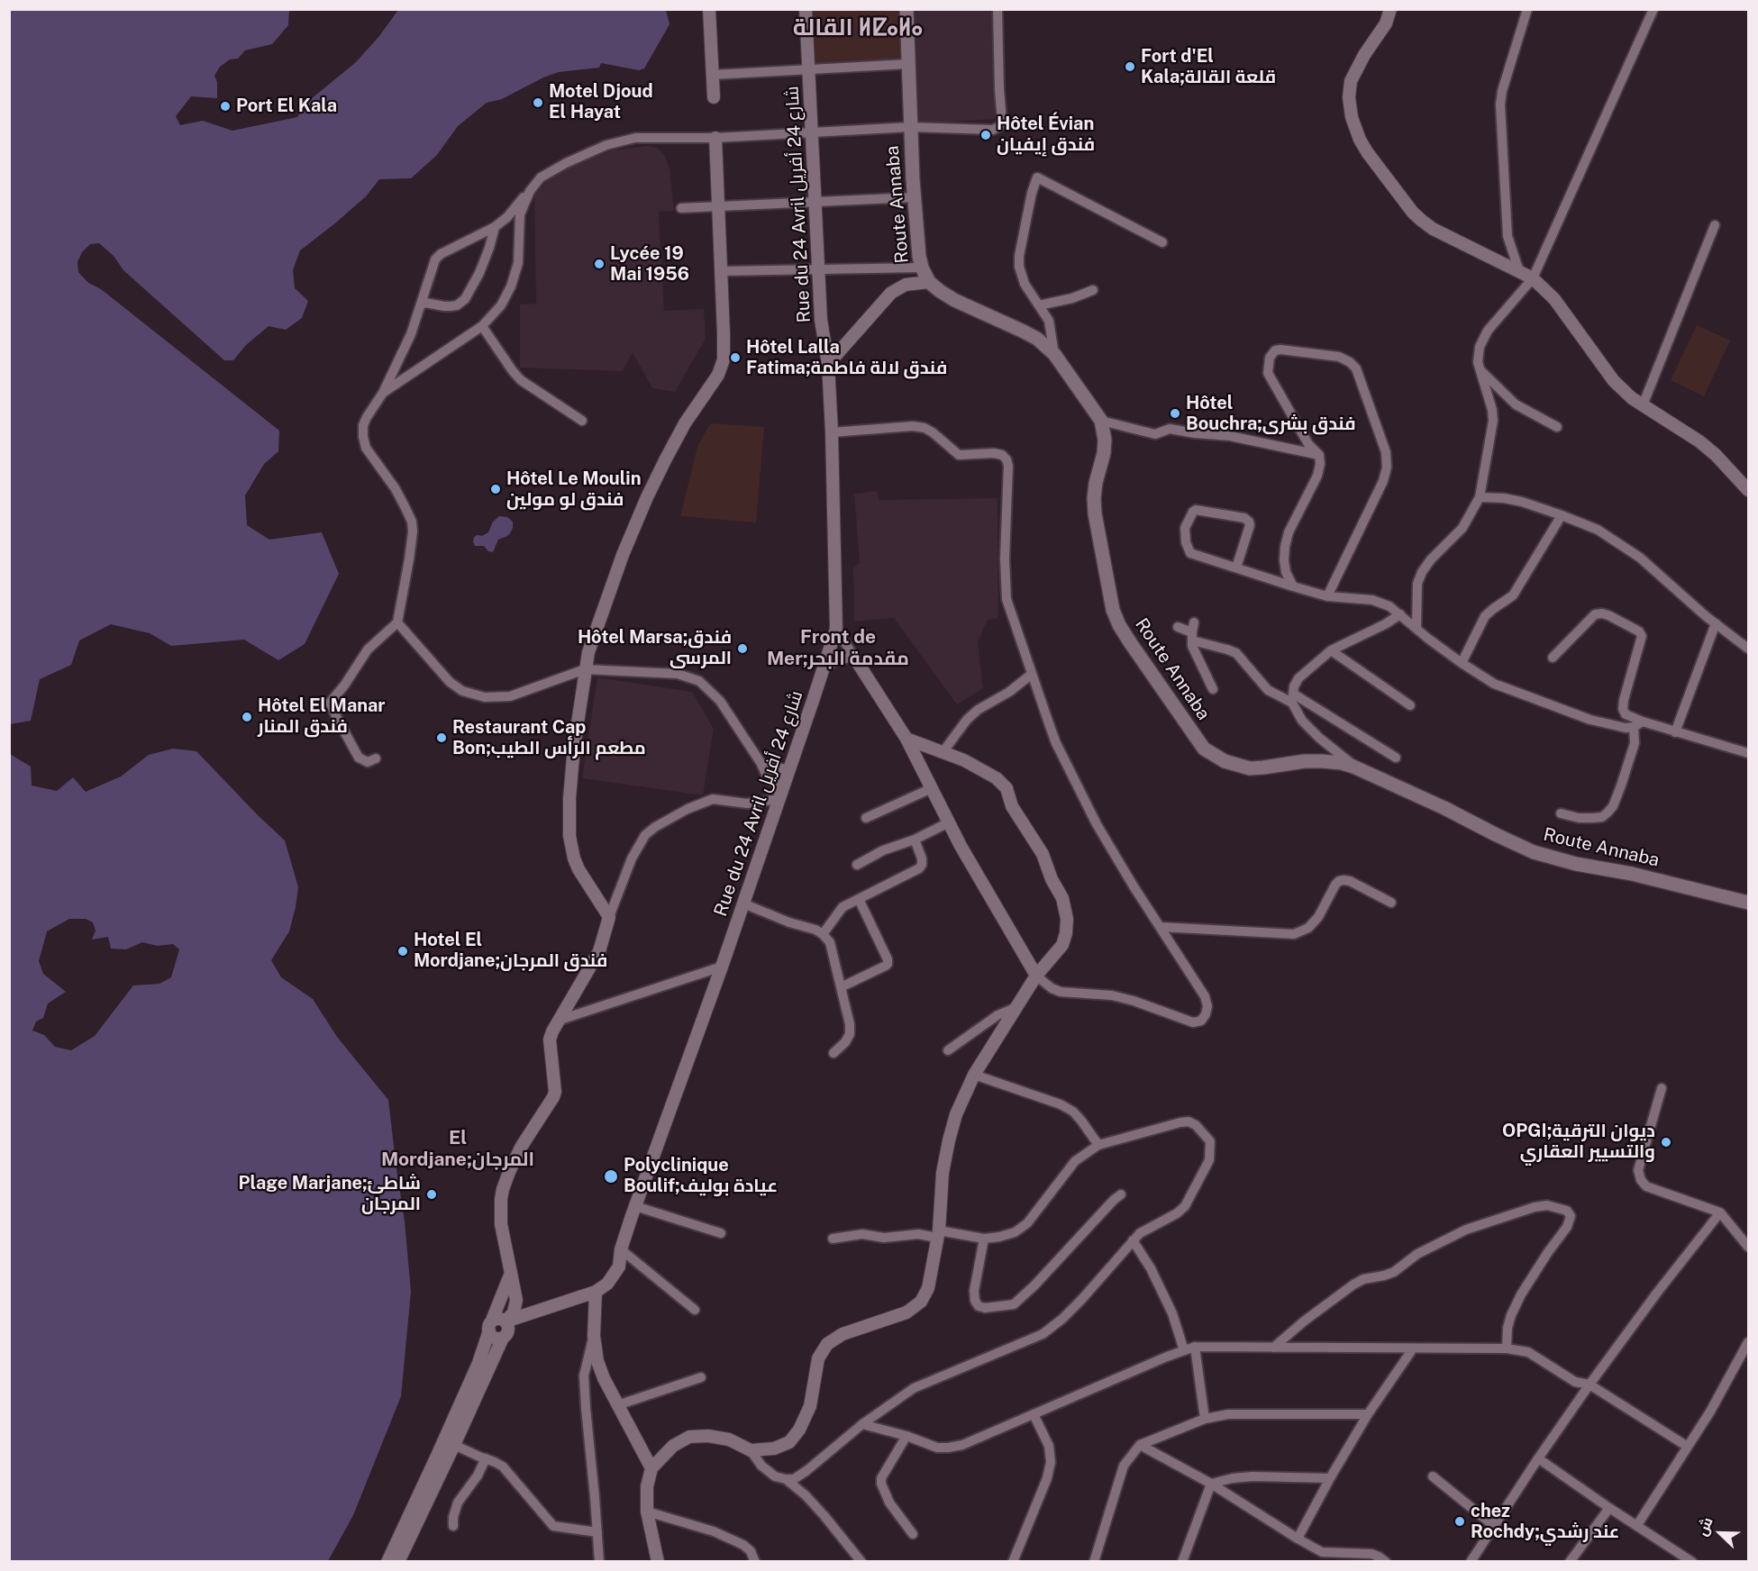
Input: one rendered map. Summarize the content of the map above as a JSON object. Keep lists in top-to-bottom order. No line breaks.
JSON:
{"streets":{"main road":["Route Annaba"],"street":["Rue du 24 Avril شارع 24 أفريل"]},"districts":["القالة ⵍⵇⴰⵍⴰ","Front de Mer;مقدمة البحر","El Mordjane;المرجان"],"places":["Fort d'El Kala;قلعة القالة","Motel Djoud El Hayat","Port El Kala","Hôtel Évian فندق إيفيان","Lycée 19 Mai 1956","Hôtel Lalla Fatima;فندق لالة فاطمة","Hôtel Bouchra;فندق بشرى","Hôtel Le Moulin فندق لو مولين","Hôtel Marsa;فندق المرسى","Hôtel El Manar فندق المنار","Restaurant Cap Bon;مطعم الرأس الطيب","Hotel El Mordjane;فندق المرجان","OPGI;ديوان الترقية والتسيير العقاري","Polyclinique Boulif;عيادة بوليف","Plage Marjane;شاطئ المرجان","chez Rochdy;عند رشدي"],"north":"top left"}
